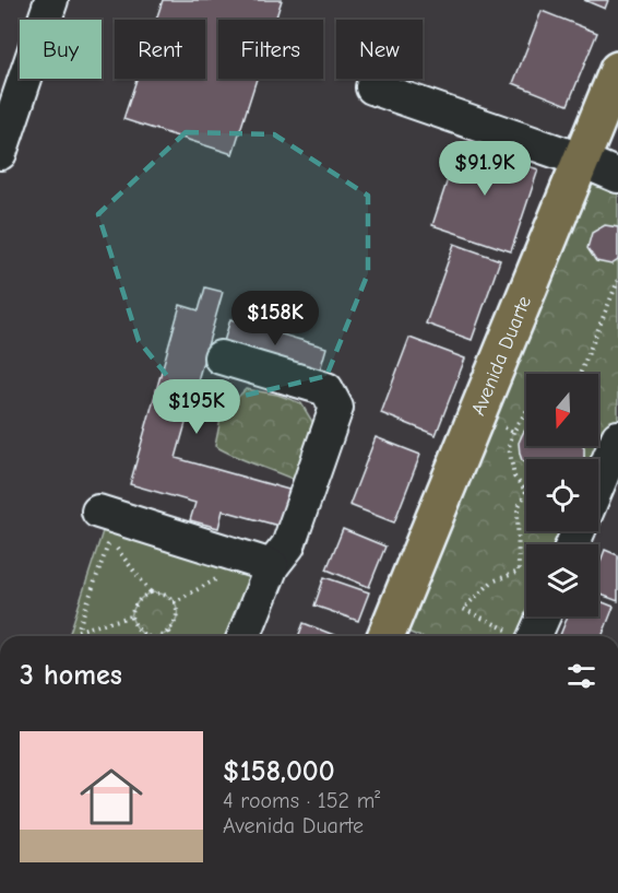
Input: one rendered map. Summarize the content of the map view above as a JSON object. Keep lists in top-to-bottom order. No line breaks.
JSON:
{"streets":{"main road":["Avenida Duarte"]},"north":"bottom","page":{"chip":["Buy","Rent","Filters","New"],"price":["$91.9K","$158K","$195K"],"heading":"3 homes","list":[{"name":"$158,000","note":"4 rooms · 152 m² · Avenida Duarte"}]}}
